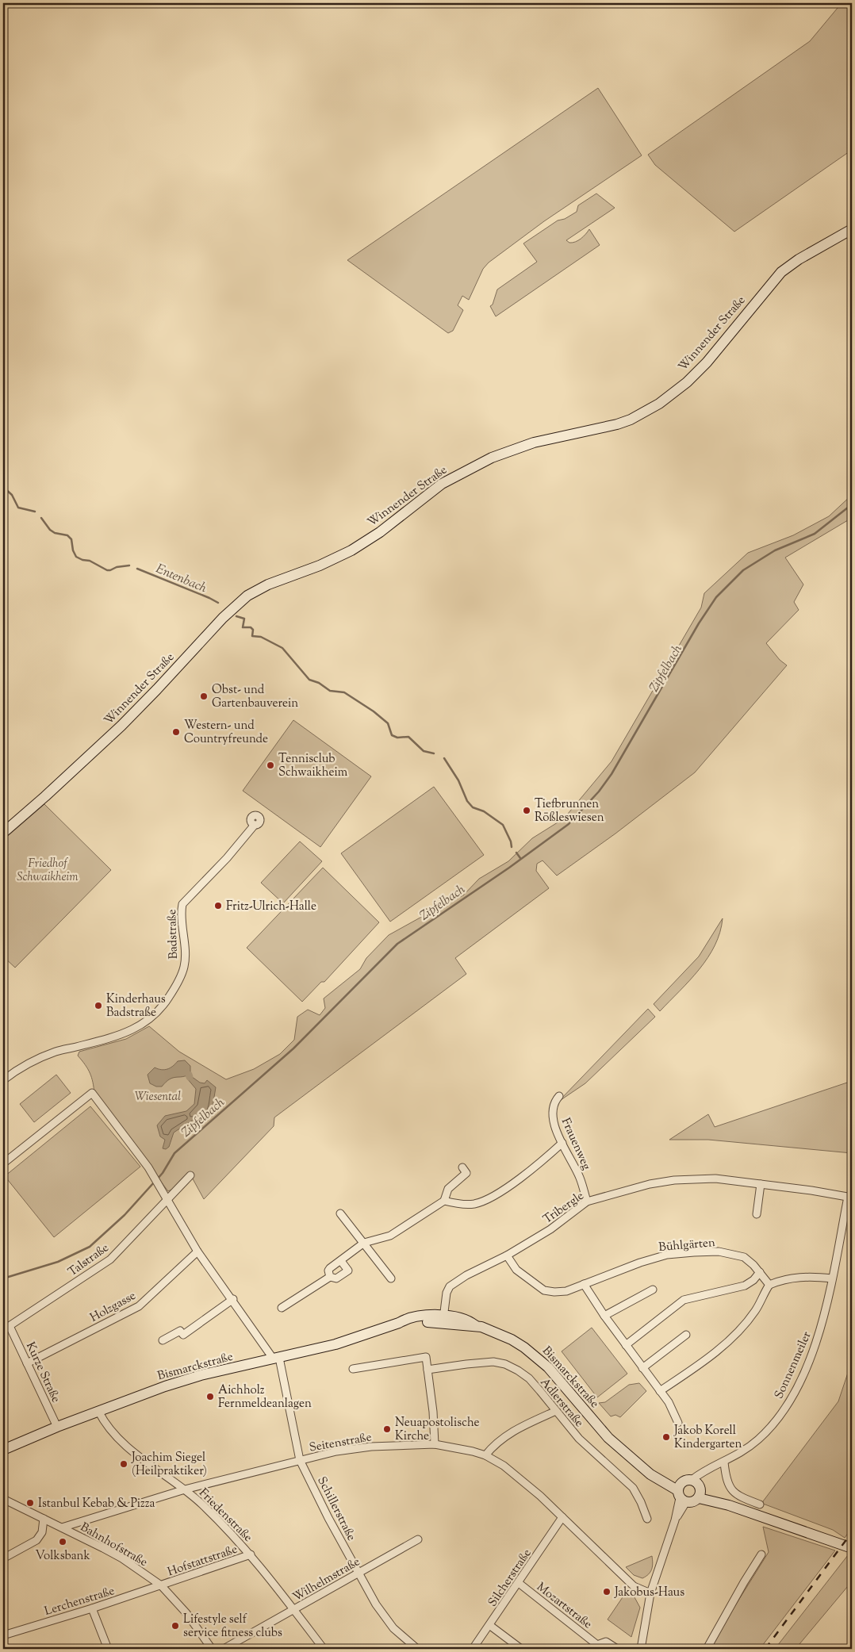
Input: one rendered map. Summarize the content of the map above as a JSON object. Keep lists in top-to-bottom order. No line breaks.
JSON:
{"streets":{"main road":["Winnender Straße","Bismarckstraße"],"street":["Badstraße","Frauenweg","Tribergle","Bühlgärten","Talstraße","Holzgasse","Sonnenmeiler","Kurze Straße","Adlerstraße","Seitenstraße","Schillerstraße","Friedenstraße","Bahnhofstraße","Hofstattstraße","Silcherstraße","Wilhelmstraße","Lerchenstraße","Mozartstraße"]},"crossings":[["Frauenweg","Tribergle"],["Tribergle","Bühlgärten"],["Tribergle","Sonnenmeiler"],["Tribergle","Bismarckstraße"],["Talstraße","Kurze Straße"],["Talstraße","Schillerstraße"],["Holzgasse","Kurze Straße"],["Holzgasse","Schillerstraße"],["Bismarckstraße","Kurze Straße"],["Bismarckstraße","Schillerstraße"],["Bismarckstraße","Friedenstraße"],["Seitenstraße","Schillerstraße"],["Seitenstraße","Friedenstraße"],["Seitenstraße","Bahnhofstraße"],["Seitenstraße","Silcherstraße"],["Schillerstraße","Wilhelmstraße"],["Friedenstraße","Hofstattstraße"],["Friedenstraße","Wilhelmstraße"],["Bahnhofstraße","Hofstattstraße"],["Bahnhofstraße","Lerchenstraße"],["Hofstattstraße","Lerchenstraße"],["Silcherstraße","Mozartstraße"]],"water":["Entenbach","Zipfelbach"],"parks":["Friedhof Schwaikheim","Wiesental"],"places":["Obst- und Gartenbauverein","Western- und Countryfreunde","Tennisclub Schwaikheim","Tiefbrunnen Rößleswiesen","Fritz-Ulrich-Halle","Kinderhaus Badstraße","Aichholz Fernmeldeanlagen","Neuapostolische Kirche","Jakob Korell Kindergarten","Joachim Siegel (Heilpraktiker)","Istanbul Kebab & Pizza","Volksbank","Jakobus-Haus","Lifestyle self service fitness clubs"]}
